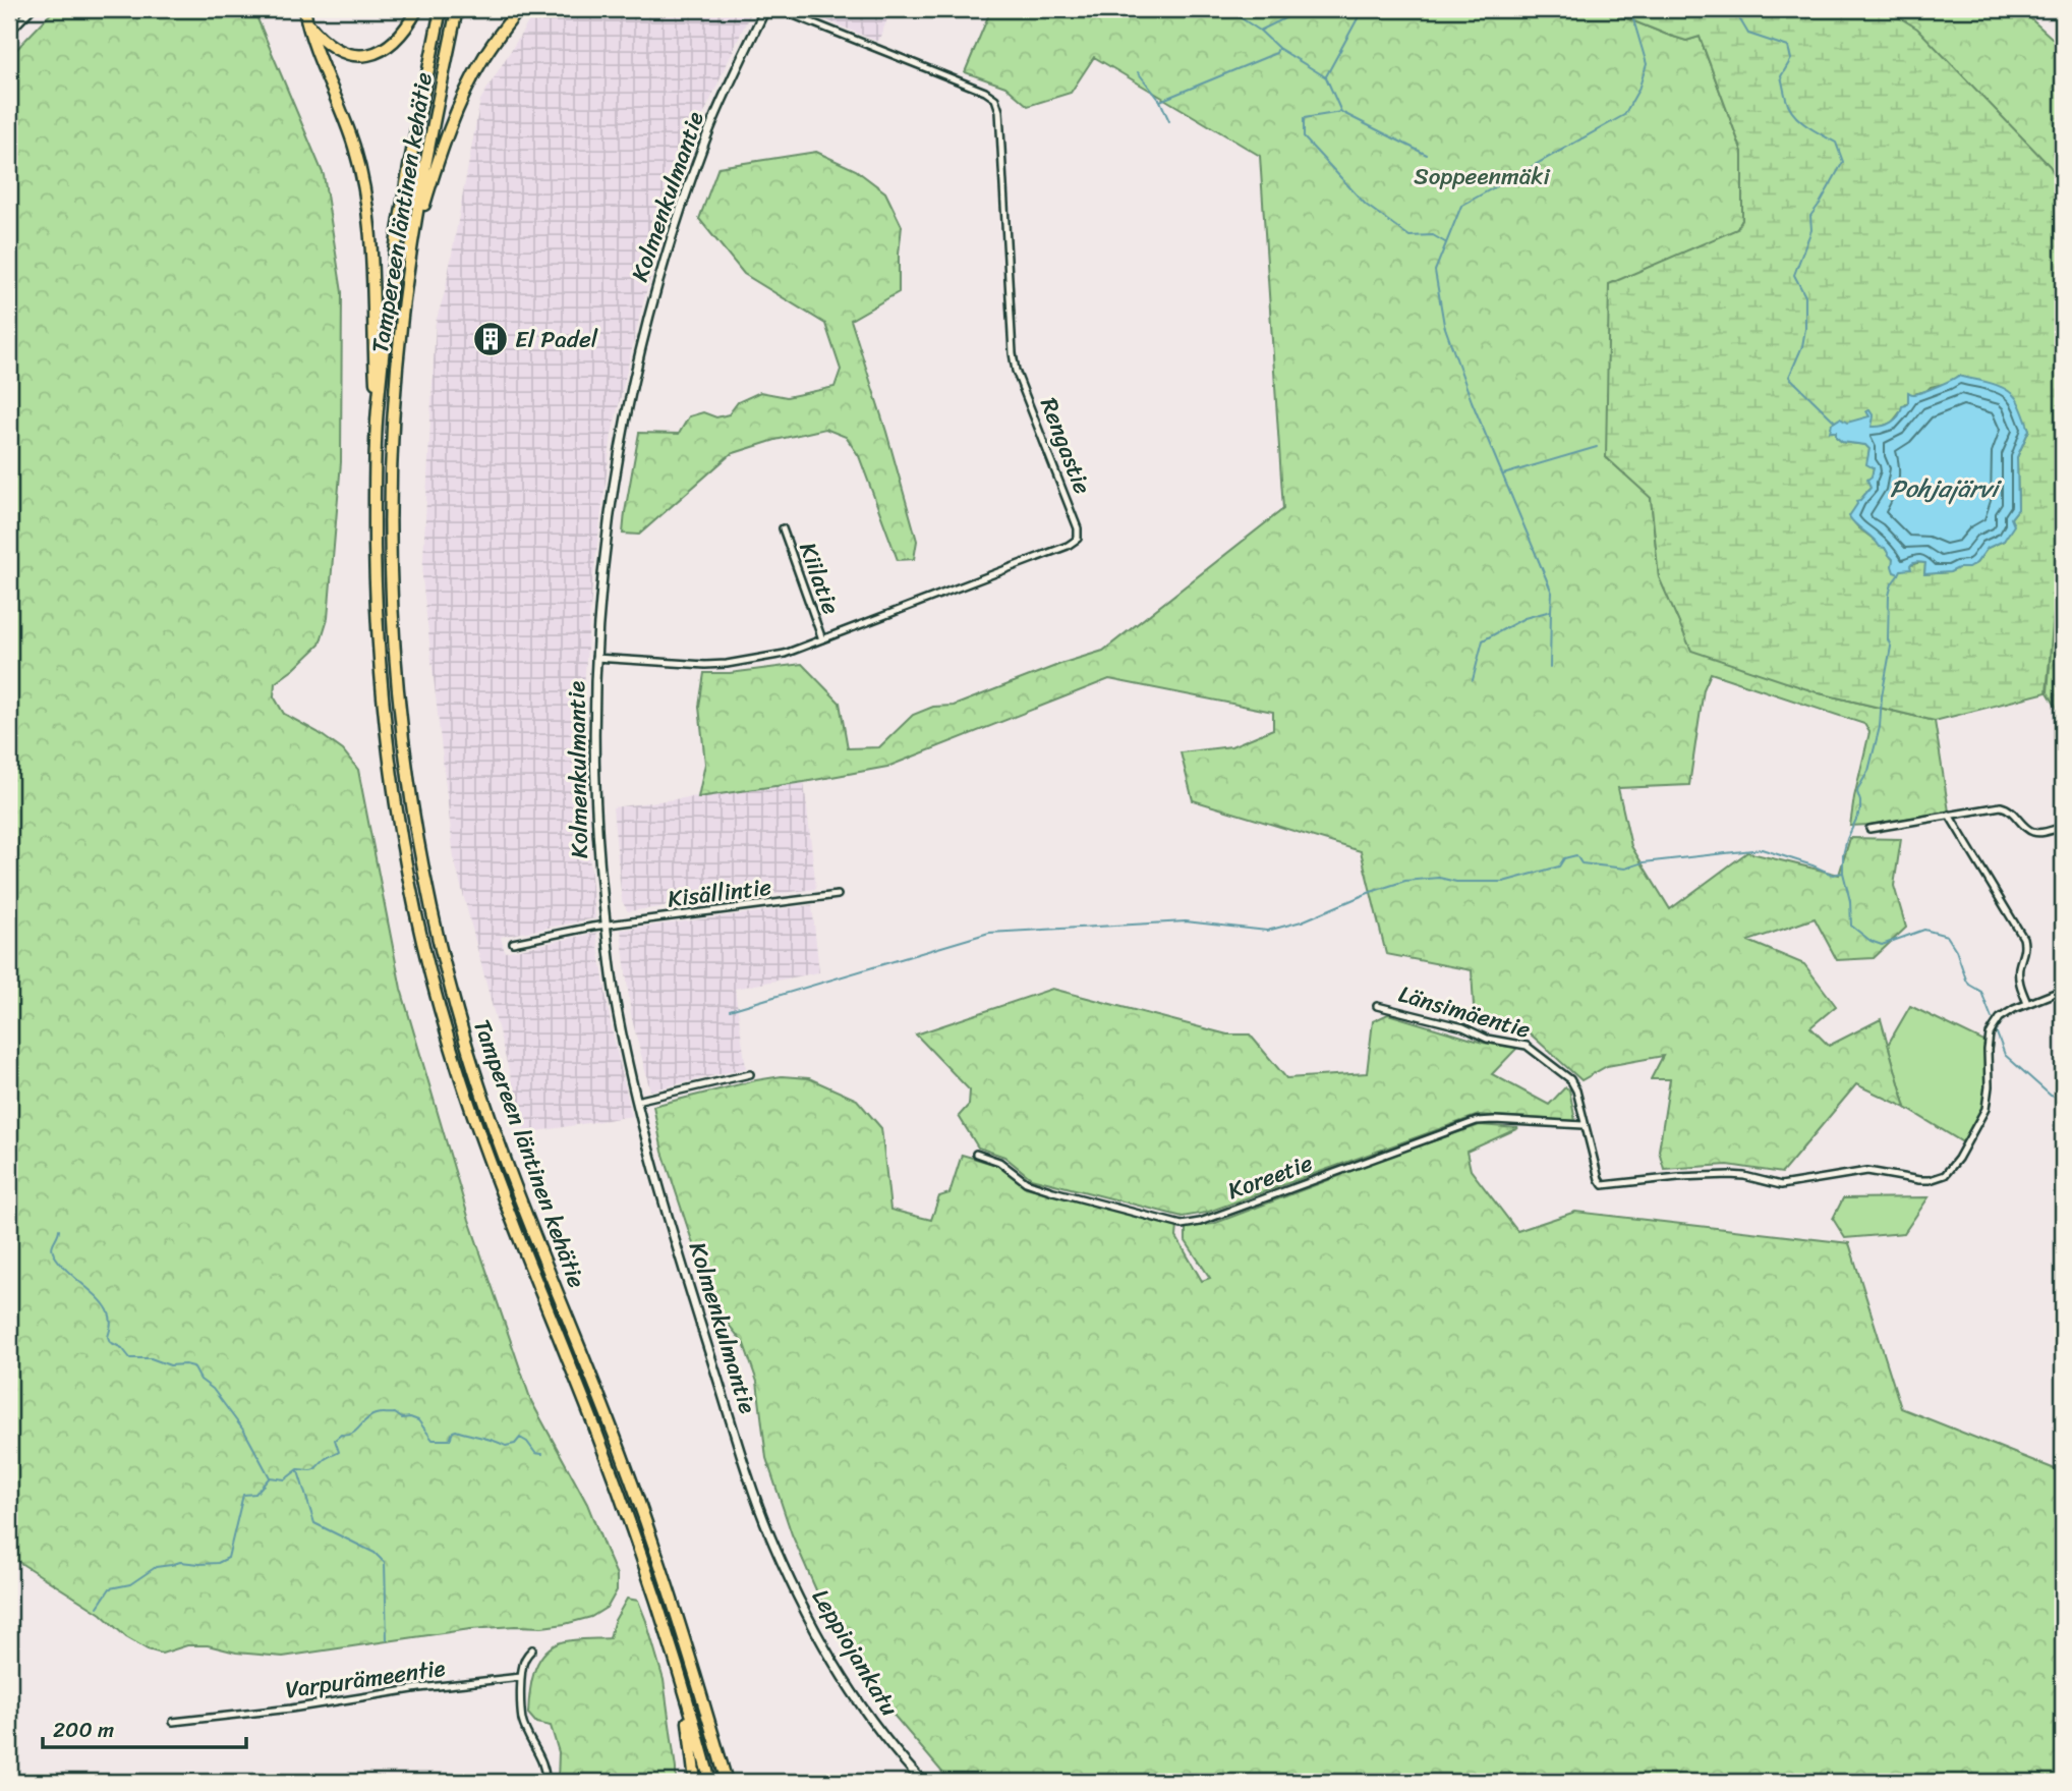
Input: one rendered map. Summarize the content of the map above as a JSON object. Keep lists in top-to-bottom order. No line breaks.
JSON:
{"streets":{"highway":["Tampereen läntinen kehätie"],"street":["Kolmenkulmantie","Rengastie","Kiilatie","Kisällintie","Länsimäentie","Koreetie","Leppiojankatu","Varpurämeentie"]},"crossings":[["Kolmenkulmantie","Rengastie"],["Kolmenkulmantie","Kisällintie"],["Kolmenkulmantie","Leppiojankatu"],["Rengastie","Kiilatie"],["Länsimäentie","Koreetie"]],"water":["Pohjajärvi"],"parks":["Soppeenmäki"],"places":{"building":["El Padel"]},"scale_bar":"200 m"}
